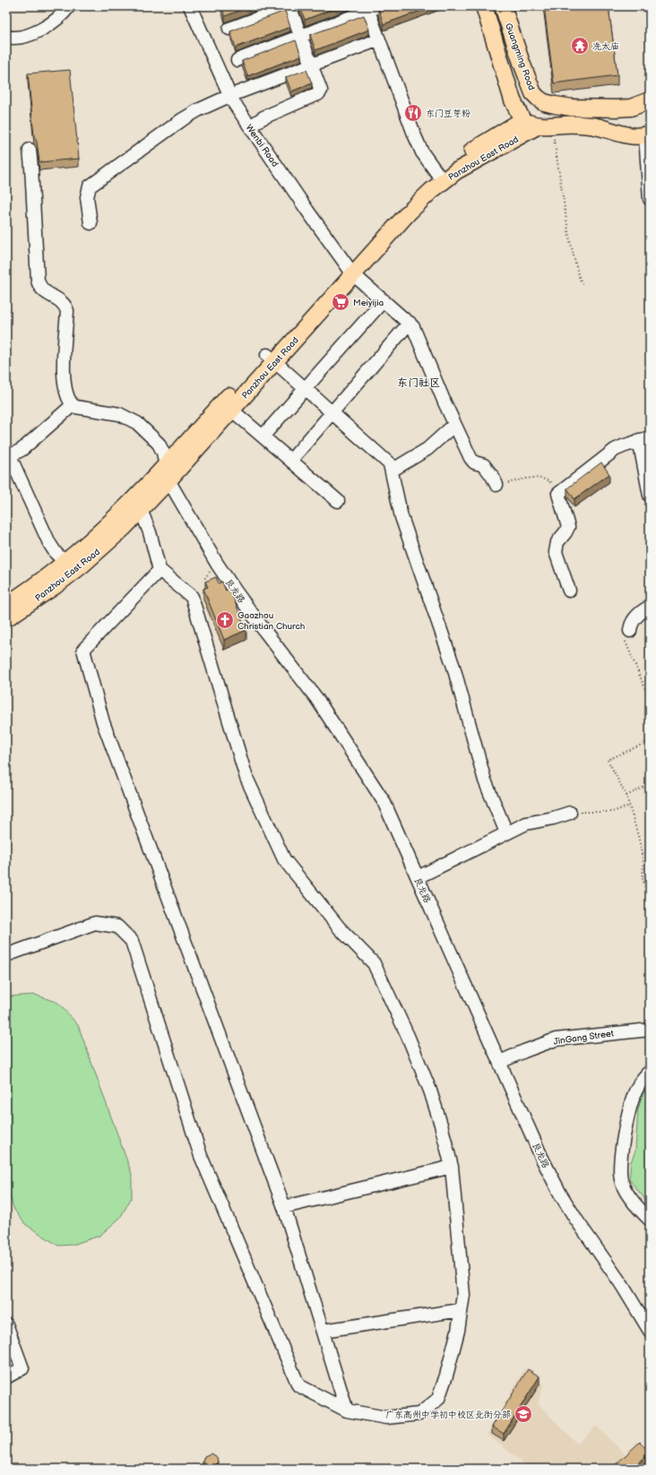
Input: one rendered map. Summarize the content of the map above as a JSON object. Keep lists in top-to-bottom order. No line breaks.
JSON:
{"streets":{"main road":["Guangming Road","Panzhou East Road"],"street":["Wenbi Road","艮龙路","JinGang Street"]},"crossings":[["Wenbi Road","Panzhou East Road"],["Panzhou East Road","艮龙路"],["艮龙路","JinGang Street"]],"districts":["东门社区"],"places":{"temple":["冼太庙"],"restaurant":["东门豆芽粉"],"supermarket":["Meiyijia"],"church":["Gaozhou Christian Church"],"school or university":["广东高州中学初中校区北街分部"]}}
